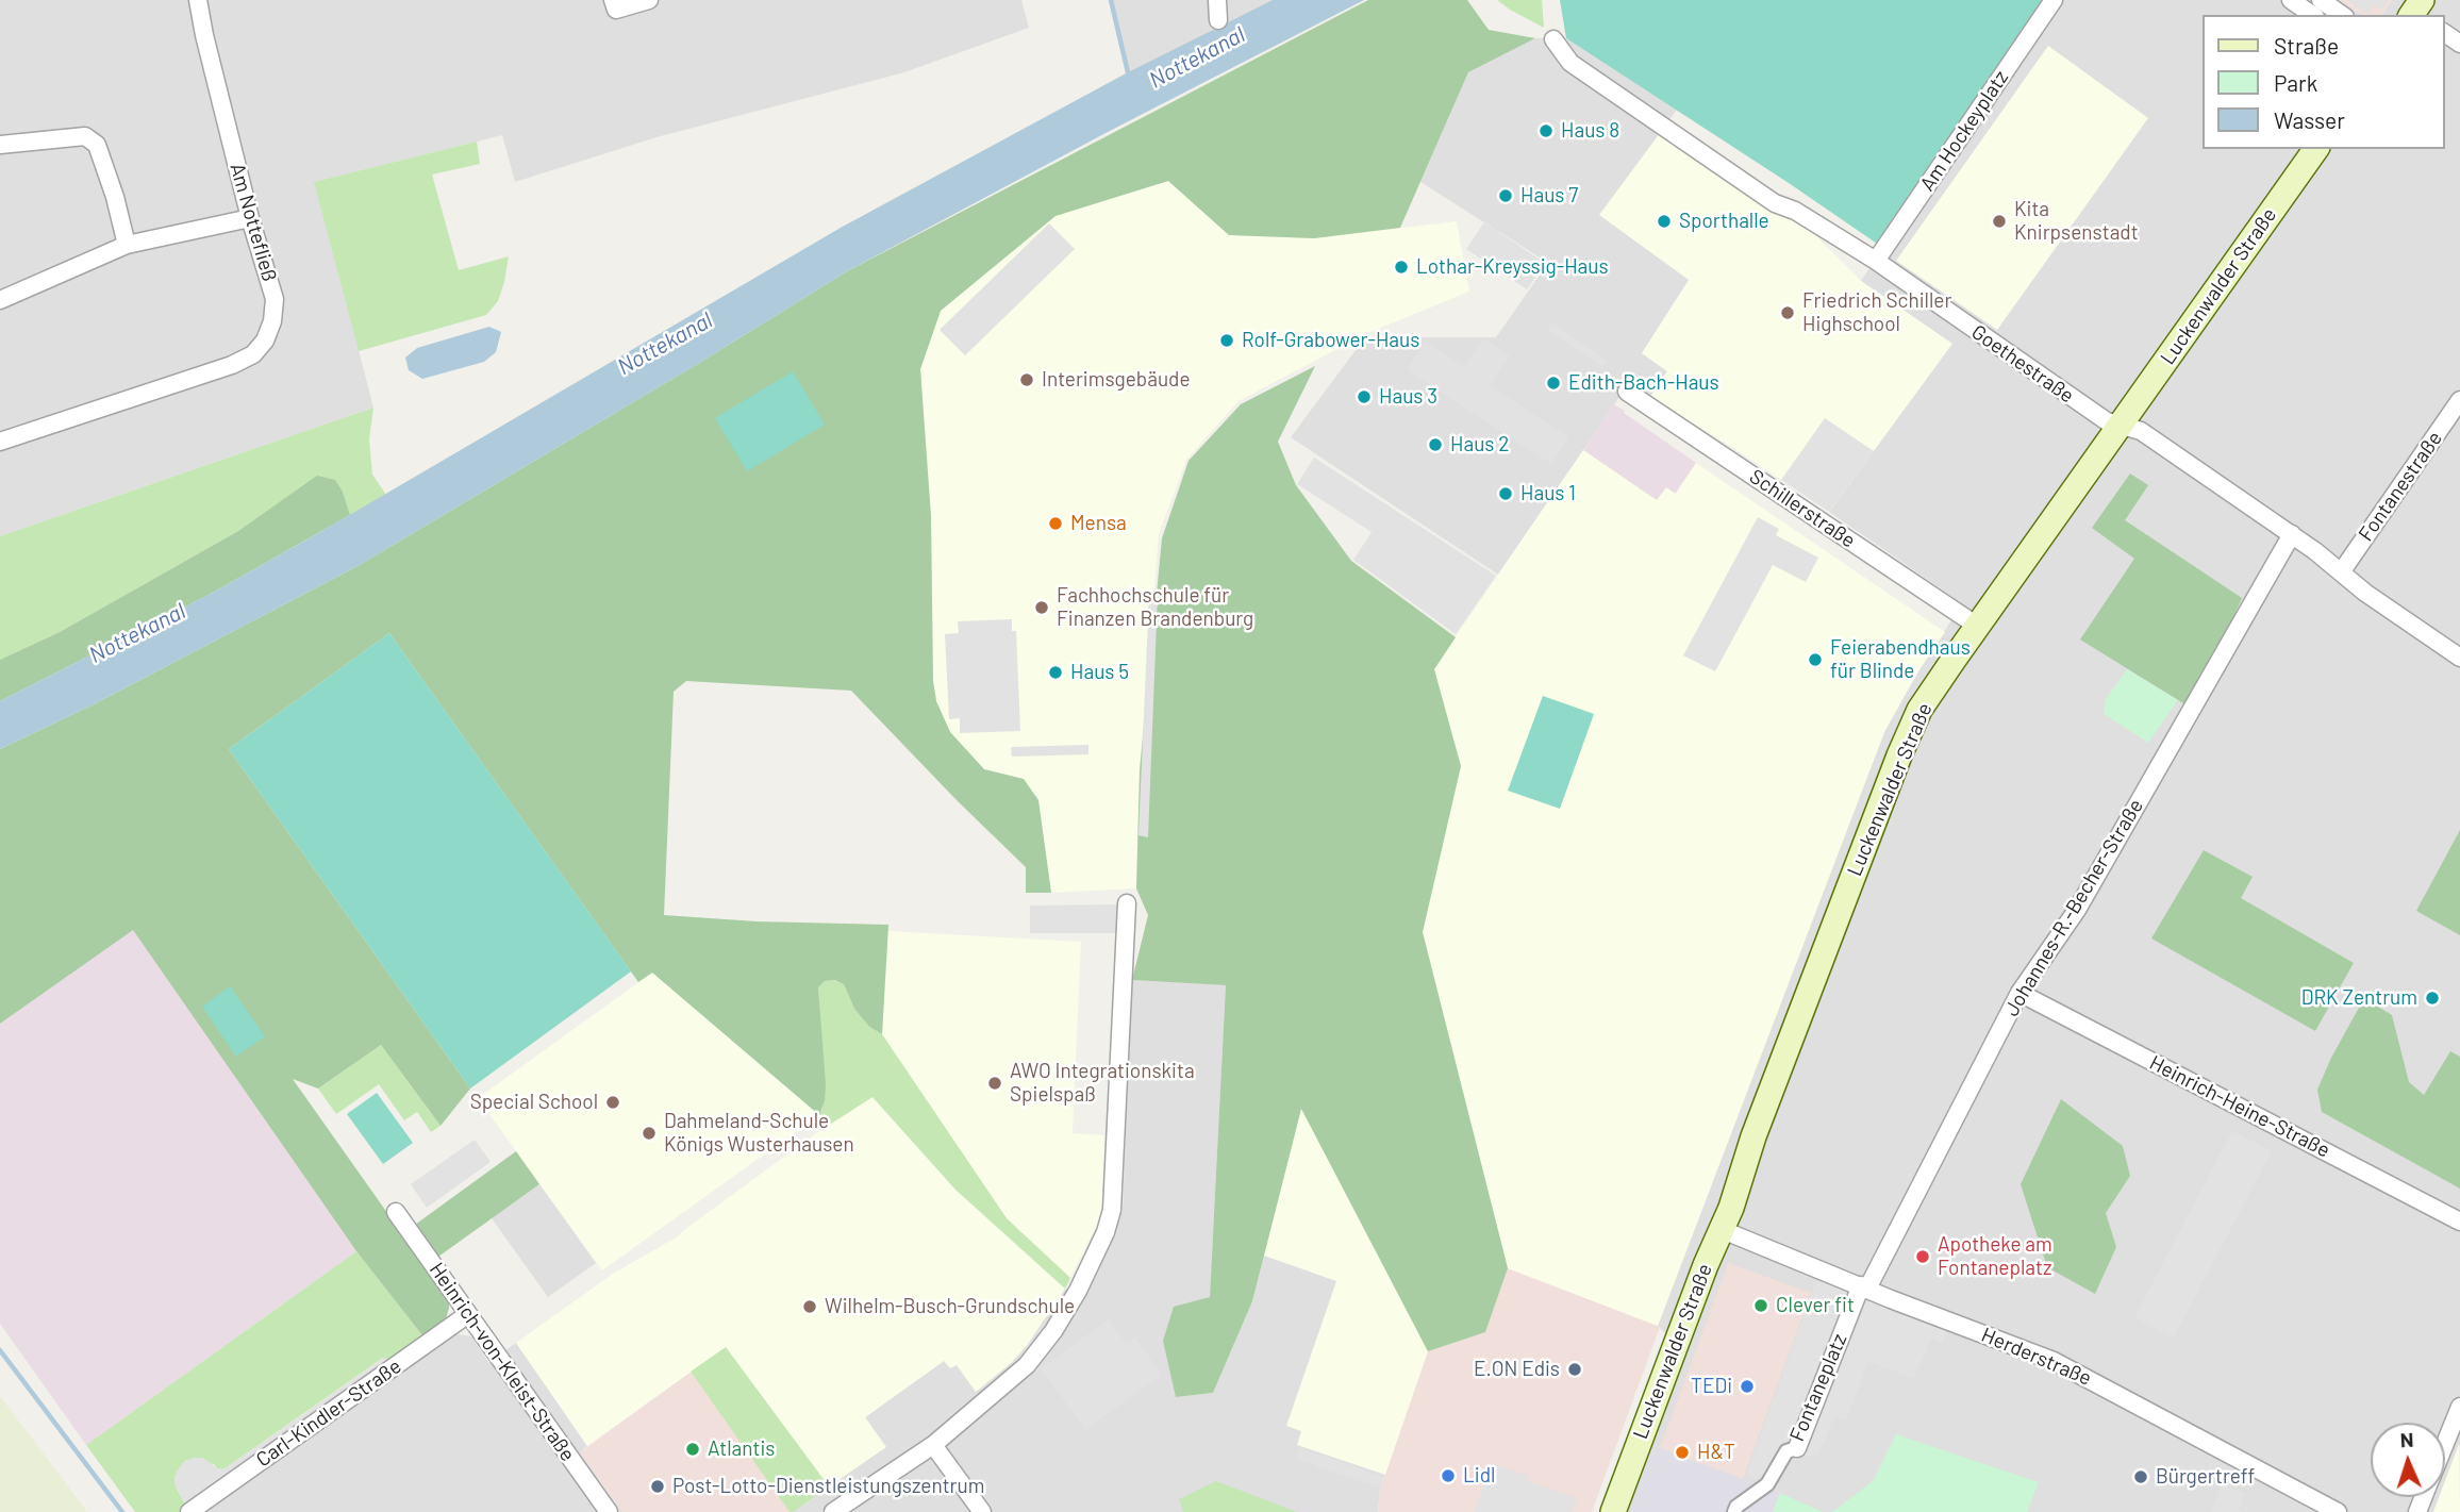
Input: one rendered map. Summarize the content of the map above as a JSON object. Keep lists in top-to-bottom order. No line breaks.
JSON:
{"streets":{"main road":["Luckenwalder Straße"],"street":["Am Hockeyplatz","Am Nottefließ","Goethestraße","Fontanestraße","Schillerstraße","Johannes-R.-Becher-Straße","Heinrich-Heine-Straße","Herderstraße","Heinrich-von-Kleist-Straße","Fontaneplatz","Carl-Kindler-Straße"]},"crossings":[["Am Hockeyplatz","Goethestraße"],["Luckenwalder Straße","Goethestraße"],["Luckenwalder Straße","Schillerstraße"],["Luckenwalder Straße","Herderstraße"],["Goethestraße","Fontanestraße"],["Goethestraße","Johannes-R.-Becher-Straße"],["Johannes-R.-Becher-Straße","Heinrich-Heine-Straße"],["Johannes-R.-Becher-Straße","Herderstraße"],["Johannes-R.-Becher-Straße","Fontaneplatz"],["Herderstraße","Fontaneplatz"],["Heinrich-von-Kleist-Straße","Carl-Kindler-Straße"]],"water":["Nottekanal"],"places":["Haus 8","Haus 7","Sporthalle","Kita Knirpsenstadt","Lothar-Kreyssig-Haus","Friedrich Schiller Highschool","Rolf-Grabower-Haus","Interimsgebäude","Edith-Bach-Haus","Haus 3","Haus 2","Haus 1","Mensa","Fachhochschule für Finanzen Brandenburg","Feierabendhaus für Blinde","Haus 5","DRK Zentrum","AWO Integrationskita Spielspaß","Special School","Dahmeland-Schule Königs Wusterhausen","Apotheke am Fontaneplatz","Clever fit","Wilhelm-Busch-Grundschule","E.ON Edis","TEDi","Atlantis","H&T","Lidl","Bürgertreff","Post-Lotto-Dienstleistungszentrum"],"legend":["Straße","Park","Wasser"],"north":"top"}
